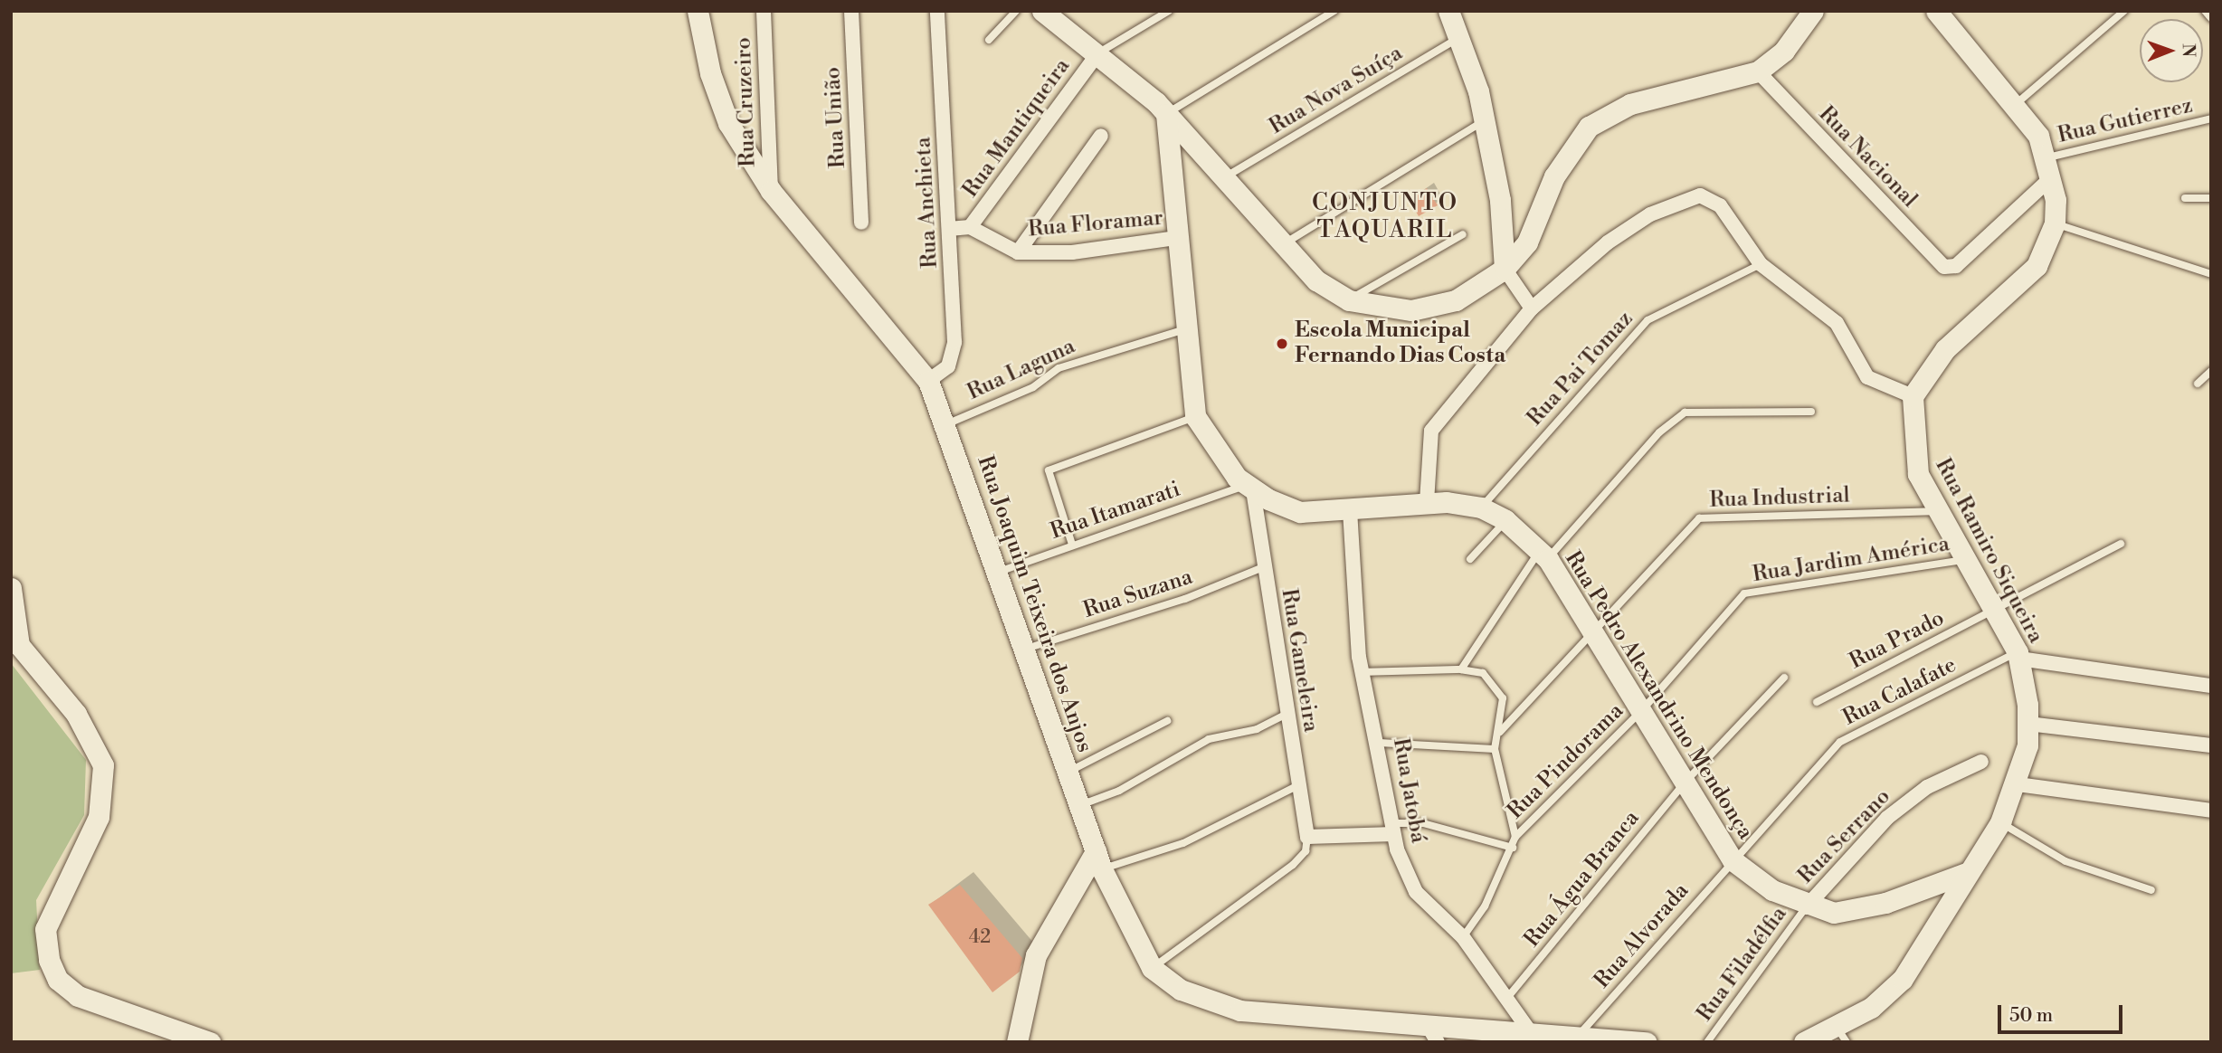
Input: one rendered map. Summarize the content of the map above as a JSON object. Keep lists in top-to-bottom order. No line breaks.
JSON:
{"streets":{"street":["Rua Cruzeiro","Rua União","Rua Mantiqueira","Rua Nacional","Rua Anchieta","Rua Floramar","Rua Ramiro Siqueira","Rua Joaquim Teixeira dos Anjos","Rua Gameleira","Rua Pedro Alexandrino Mendonça","Rua Jatobá","Rua Serrano"],"lane":["Rua Nova Suíça","Rua Gutierrez","Rua Pai Tomaz","Rua Laguna","Rua Industrial","Rua Itamarati","Rua Jardim América","Rua Suzana","Rua Prado","Rua Calafate","Rua Pindorama","Rua Água Branca","Rua Alvorada","Rua Filadélfia"]},"crossings":[["Rua Cruzeiro","Rua Joaquim Teixeira dos Anjos"],["Rua Gutierrez","Rua Nacional"],["Rua Mantiqueira","Rua Floramar"],["Rua Anchieta","Rua Joaquim Teixeira dos Anjos"],["Rua Floramar","Rua Pedro Alexandrino Mendonça"],["Rua Pai Tomaz","Rua Pedro Alexandrino Mendonça"],["Rua Laguna","Rua Joaquim Teixeira dos Anjos"],["Rua Laguna","Rua Pedro Alexandrino Mendonça"],["Rua Industrial","Rua Ramiro Siqueira"],["Rua Industrial","Rua Pedro Alexandrino Mendonça"],["Rua Itamarati","Rua Joaquim Teixeira dos Anjos"],["Rua Itamarati","Rua Gameleira"],["Rua Itamarati","Rua Pedro Alexandrino Mendonça"],["Rua Ramiro Siqueira","Rua Jardim América"],["Rua Ramiro Siqueira","Rua Prado"],["Rua Ramiro Siqueira","Rua Calafate"],["Rua Ramiro Siqueira","Rua Pedro Alexandrino Mendonça"],["Rua Jardim América","Rua Pedro Alexandrino Mendonça"],["Rua Jardim América","Rua Pindorama"],["Rua Suzana","Rua Joaquim Teixeira dos Anjos"],["Rua Suzana","Rua Gameleira"],["Rua Gameleira","Rua Pedro Alexandrino Mendonça"],["Rua Calafate","Rua Pedro Alexandrino Mendonça"],["Rua Calafate","Rua Alvorada"],["Rua Pedro Alexandrino Mendonça","Rua Pindorama"],["Rua Pedro Alexandrino Mendonça","Rua Jatobá"],["Rua Pedro Alexandrino Mendonça","Rua Serrano"],["Rua Pedro Alexandrino Mendonça","Rua Água Branca"],["Rua Pedro Alexandrino Mendonça","Rua Alvorada"],["Rua Pedro Alexandrino Mendonça","Rua Filadélfia"],["Rua Jatobá","Rua Água Branca"],["Rua Serrano","Rua Filadélfia"]],"districts":["CONJUNTO TAQUARIL"],"places":["Escola Municipal Fernando Dias Costa"],"house_numbers":["42"],"scale_bar":"50 m","north":"right"}
